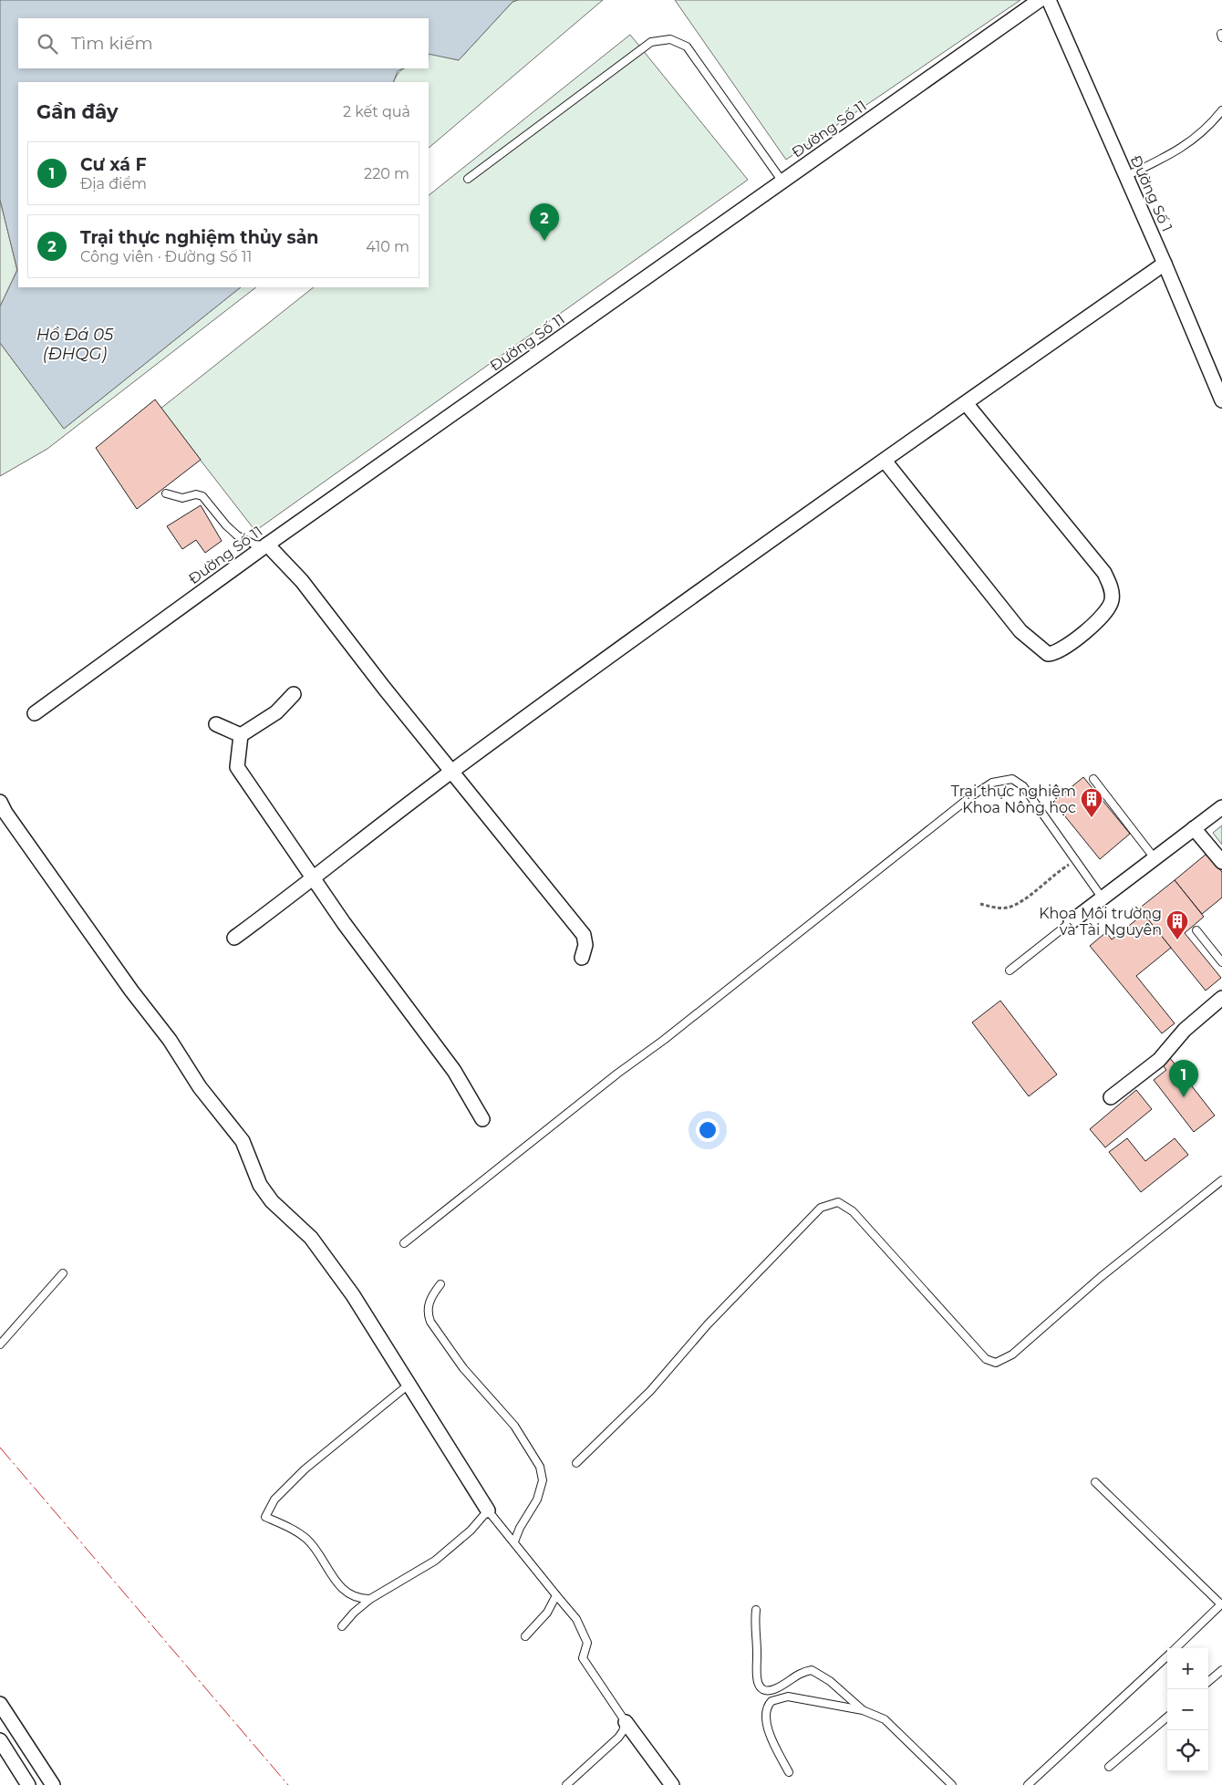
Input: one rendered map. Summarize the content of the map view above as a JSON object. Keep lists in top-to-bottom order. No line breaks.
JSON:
{"streets":{"street":["Đường Số 11","Đường Số 1"]},"water":["Hồ Đá 05 (ĐHQG)"],"places":{"building":["Trại thực nghiệm Khoa Nông học","Khoa Môi trường và Tài Nguyên"]},"page":{"search":"Tìm kiếm","heading":["Gần đây","2 kết quả"],"list":[{"mark":"1","name":"Cư xá F","note":"Địa điểm","value":"220 m"},{"mark":"2","name":"Trại thực nghiệm thủy sản","note":"Công viên · Đường Số 11","value":"410 m"}],"pins":["2","1"],"map_buttons":["+","−"]}}
